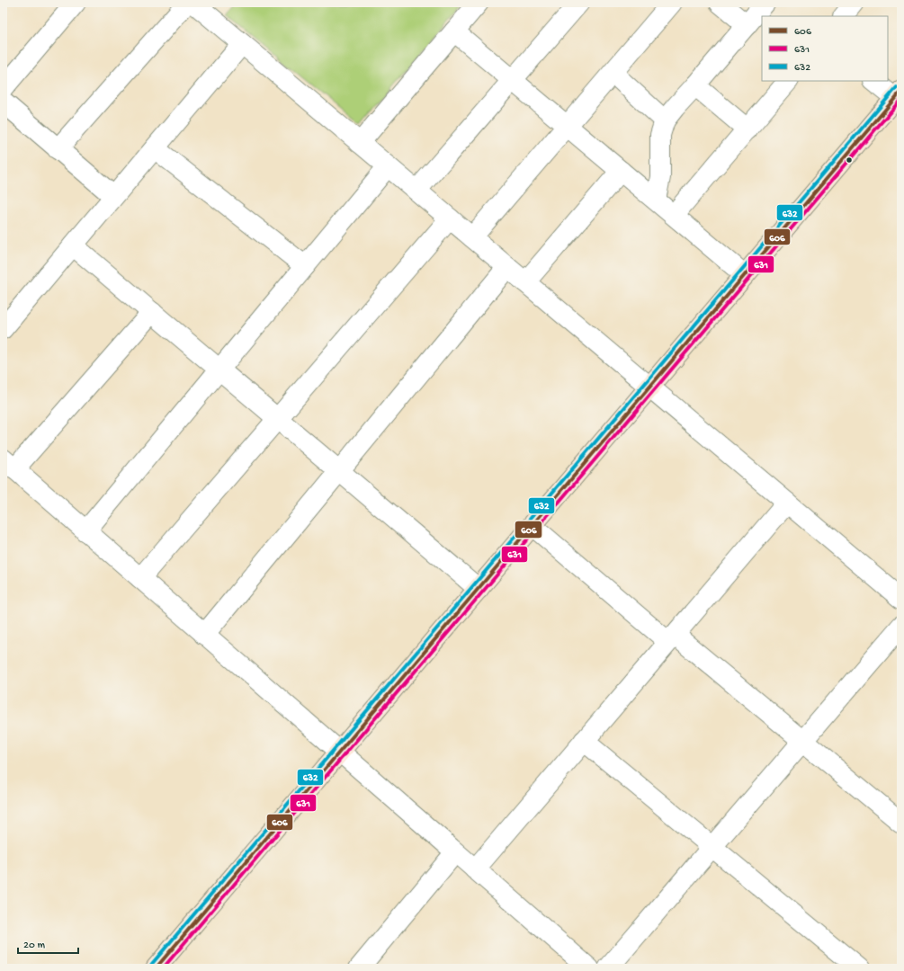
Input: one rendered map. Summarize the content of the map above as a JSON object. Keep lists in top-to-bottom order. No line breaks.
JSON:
{"lines":["transit line 632","transit line 606","transit line 631"],"legend":["606","631","632"],"scale_bar":"20 m"}
